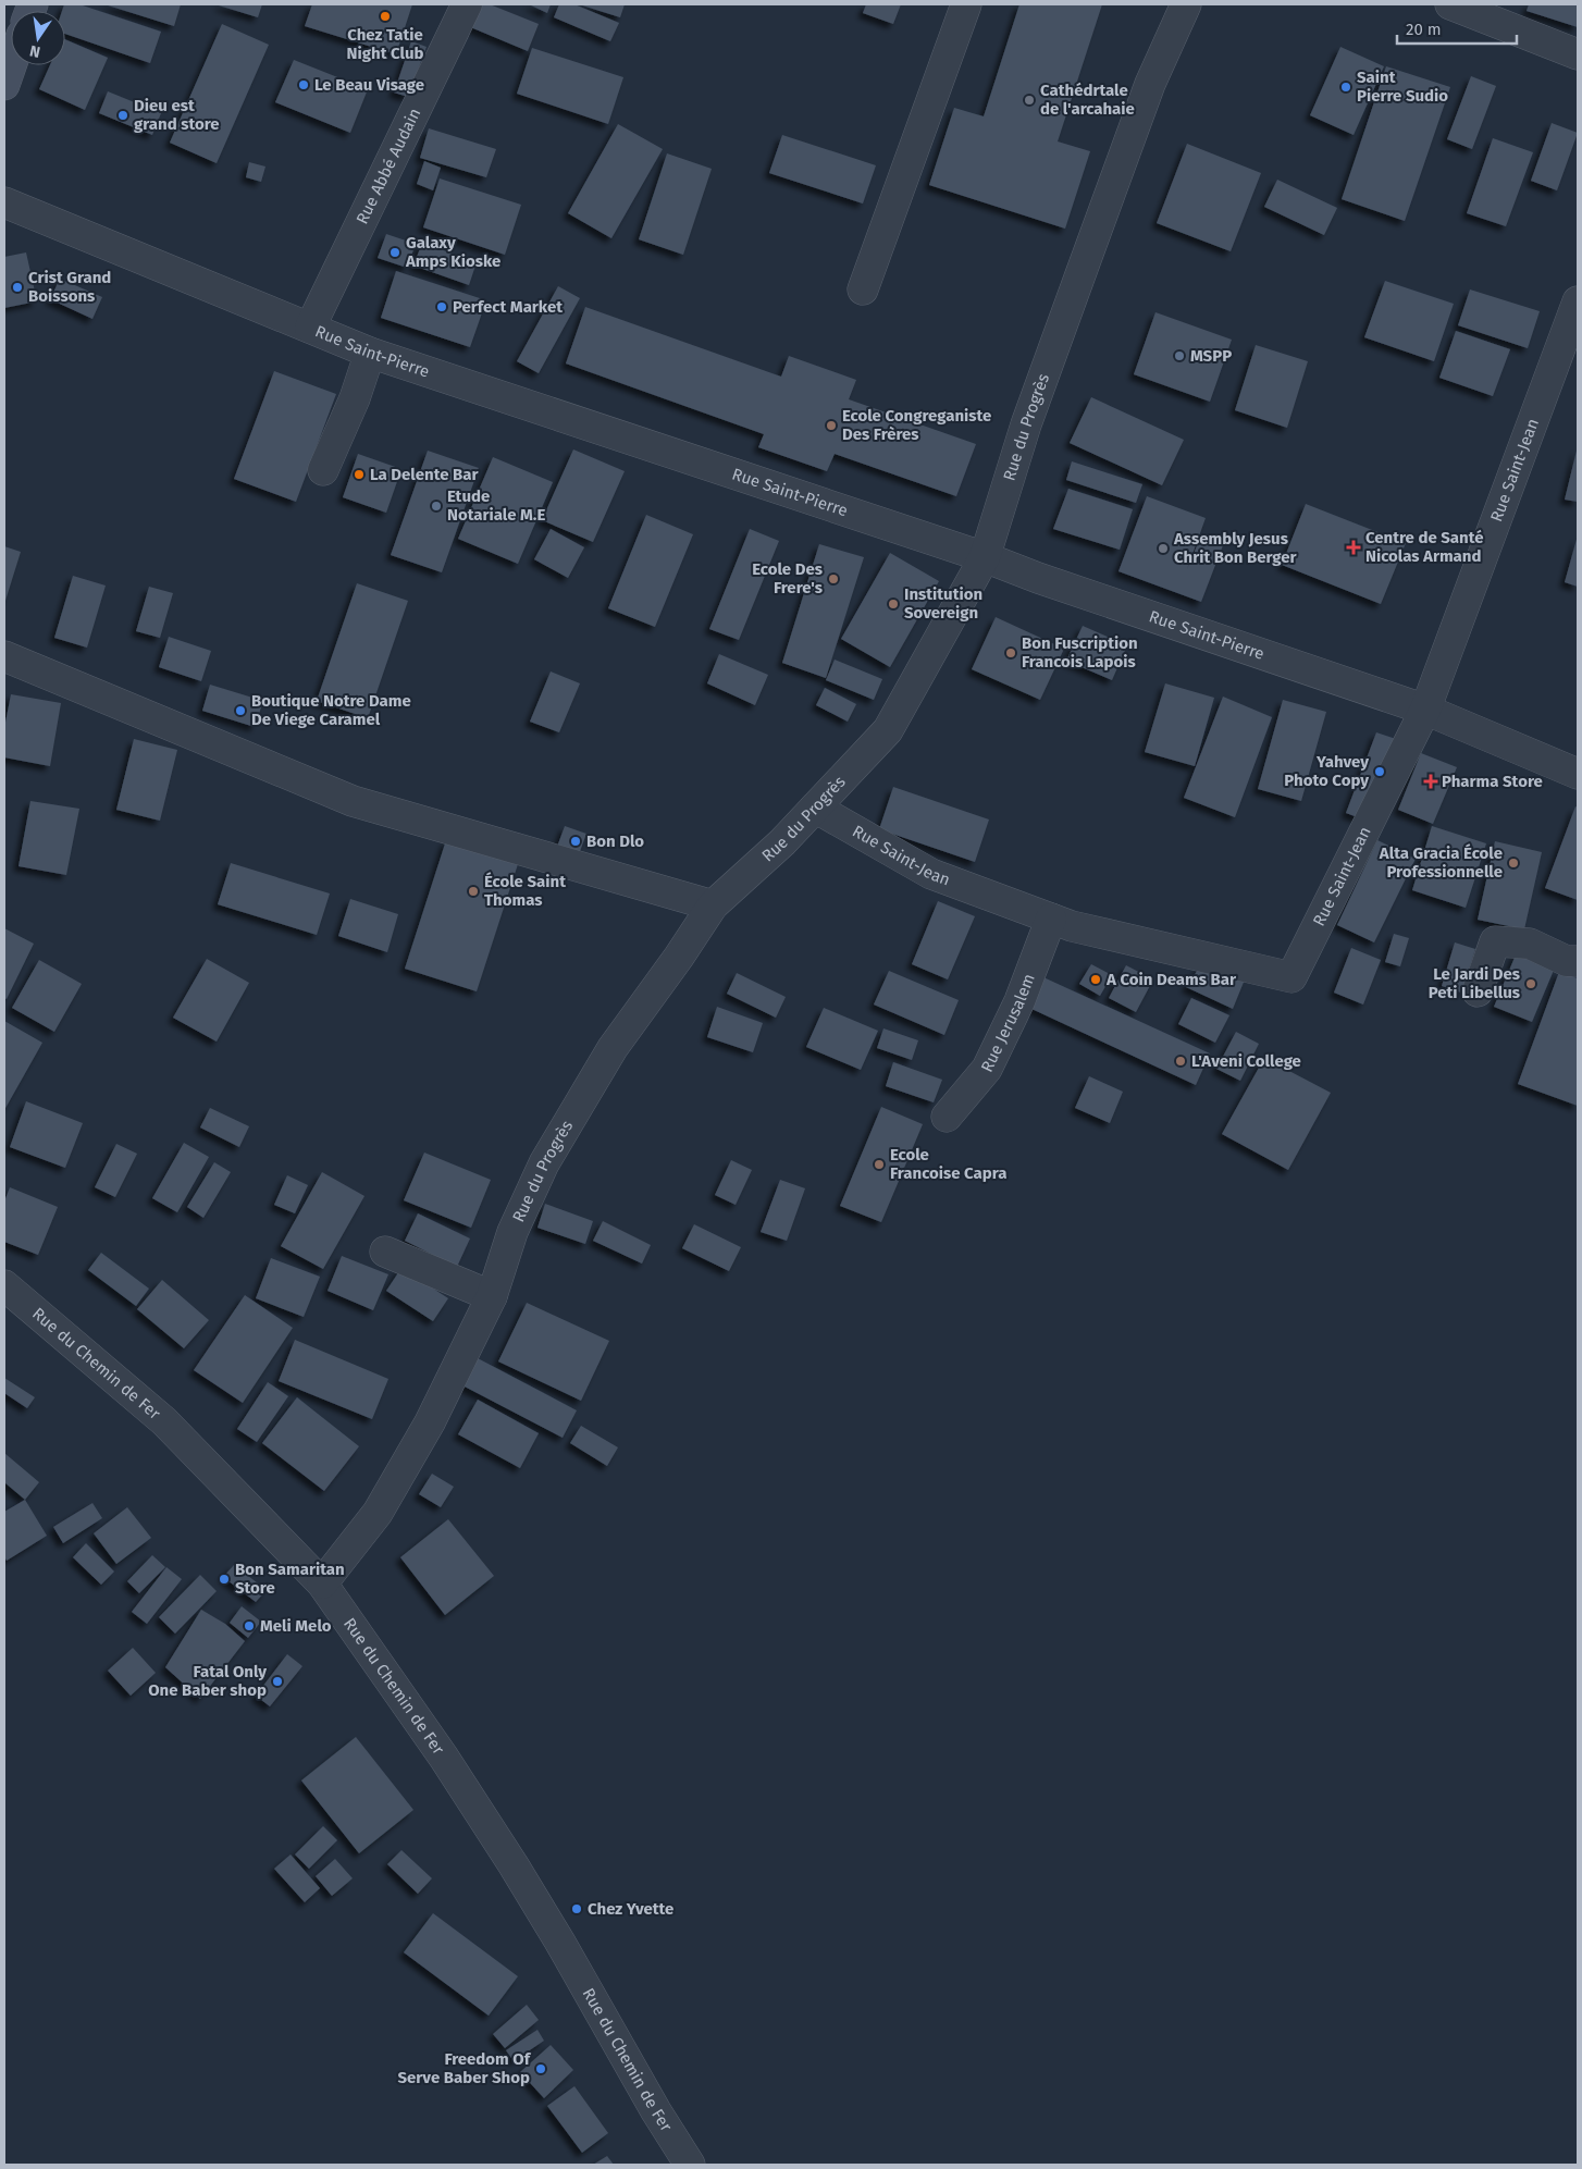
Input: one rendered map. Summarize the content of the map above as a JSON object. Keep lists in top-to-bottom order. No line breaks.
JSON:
{"streets":{"street":["Rue Abbé Audain","Rue Saint-Pierre","Rue du Progrès","Rue Saint-Jean","Rue Jerusalem","Rue du Chemin de Fer"]},"crossings":[["Rue Abbé Audain","Rue Saint-Pierre"],["Rue Saint-Pierre","Rue du Progrès"],["Rue Saint-Pierre","Rue Saint-Jean"],["Rue du Progrès","Rue Saint-Jean"],["Rue du Progrès","Rue du Chemin de Fer"],["Rue Saint-Jean","Rue Jerusalem"]],"places":{"other":["Chez Tatie Night Club","Le Beau Visage","Saint Pierre Sudio","Cathédrtale de l'arcahaie","Dieu est grand store","Galaxy Amps Kioske","Crist Grand Boissons","Perfect Market","MSPP","Ecole Congreganiste Des Frères","La Delente Bar","Etude Notariale M.E","Assembly Jesus Chrit Bon Berger","Ecole Des Frere's","Institution Sovereign","Bon Fuscription Francois Lapois","Boutique Notre Dame De Viege Caramel","Yahvey Photo Copy","Bon Dlo","Alta Gracia École Professionnelle","École Saint Thomas","A Coin Deams Bar","Le Jardi Des Peti Libellus","L'Aveni College","Ecole Francoise Capra","Bon Samaritan Store","Meli Melo","Fatal Only One Baber shop","Chez Yvette","Freedom Of Serve Baber Shop"],"health":["Centre de Santé Nicolas Armand","Pharma Store"]},"scale_bar":"20 m","north":"bottom"}
